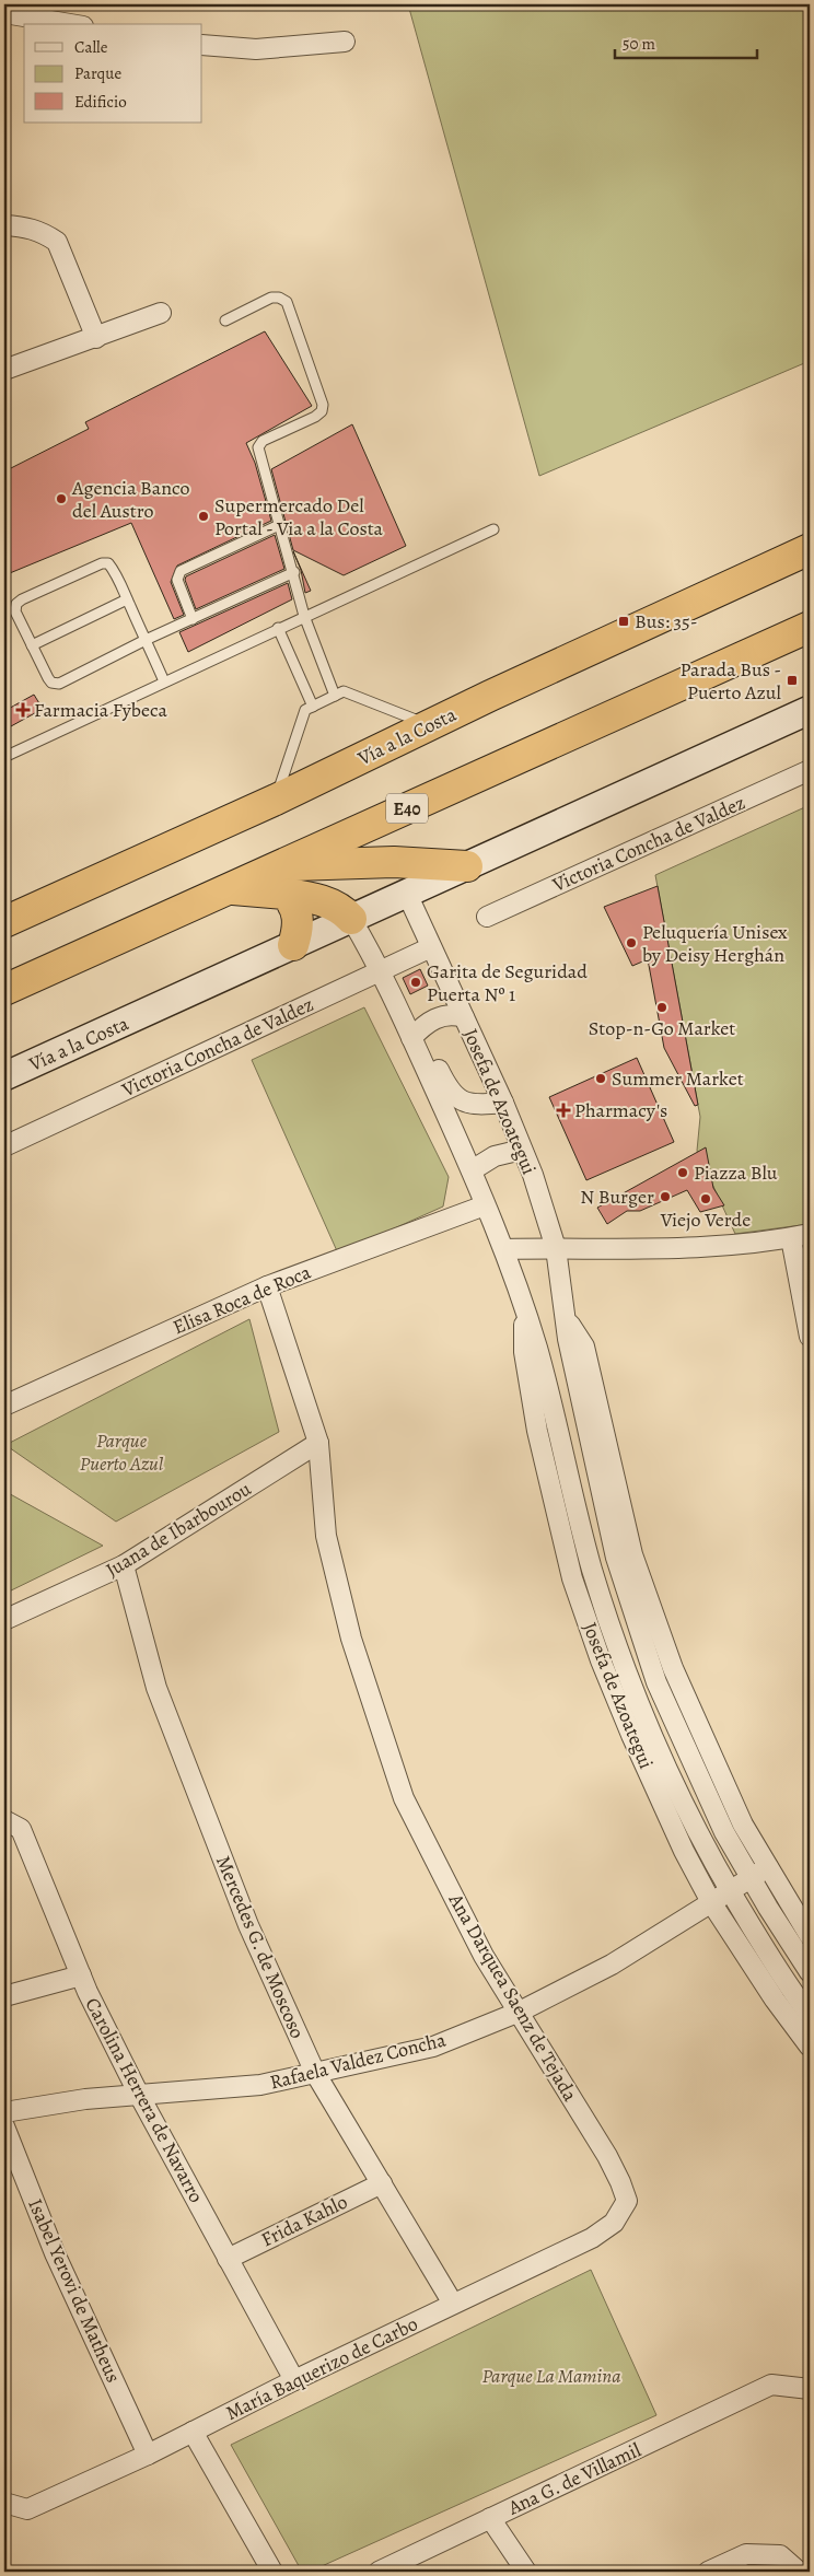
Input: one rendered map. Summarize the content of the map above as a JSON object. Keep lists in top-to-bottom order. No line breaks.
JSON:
{"streets":{"highway":["Vía a la Costa","E40"],"street":["Victoria Concha de Valdez","Josefa de Azoategui","Elisa Roca de Roca","Juana de Ibarbourou","Mercedes G. de Moscoso","Ana Darquea Saenz de Tejada","Rafaela Valdez Concha","Carolina Herrera de Navarro","Frida Kahlo","Isabel Yerovi de Matheus","María Baquerizo de Carbo","Ana G. de Villamil"]},"crossings":[["Vía a la Costa","Josefa de Azoategui"],["Victoria Concha de Valdez","Josefa de Azoategui"],["Josefa de Azoategui","Elisa Roca de Roca"],["Josefa de Azoategui","Rafaela Valdez Concha"],["Elisa Roca de Roca","Ana Darquea Saenz de Tejada"],["Juana de Ibarbourou","Mercedes G. de Moscoso"],["Juana de Ibarbourou","Ana Darquea Saenz de Tejada"],["Mercedes G. de Moscoso","Rafaela Valdez Concha"],["Mercedes G. de Moscoso","Frida Kahlo"],["Mercedes G. de Moscoso","María Baquerizo de Carbo"],["Ana Darquea Saenz de Tejada","Rafaela Valdez Concha"],["Ana Darquea Saenz de Tejada","María Baquerizo de Carbo"],["Rafaela Valdez Concha","Carolina Herrera de Navarro"],["Carolina Herrera de Navarro","Frida Kahlo"],["Carolina Herrera de Navarro","María Baquerizo de Carbo"],["Isabel Yerovi de Matheus","María Baquerizo de Carbo"]],"parks":["Parque Puerto Azul","Parque La Mamina"],"places":{"other":["Agencia Banco del Austro","Supermercado Del Portal - Via a la Costa","Peluquería Unisex by Deisy Herghán","Garita de Seguridad Puerta Nº 1","Stop-n-Go Market","Summer Market","Piazza Blu","N Burger","Viejo Verde"],"transit":["Bus: 35-","Parada Bus - Puerto Azul"],"health":["Farmacia Fybeca","Pharmacy's"]},"legend":["Calle","Parque","Edificio"],"scale_bar":"50 m"}
